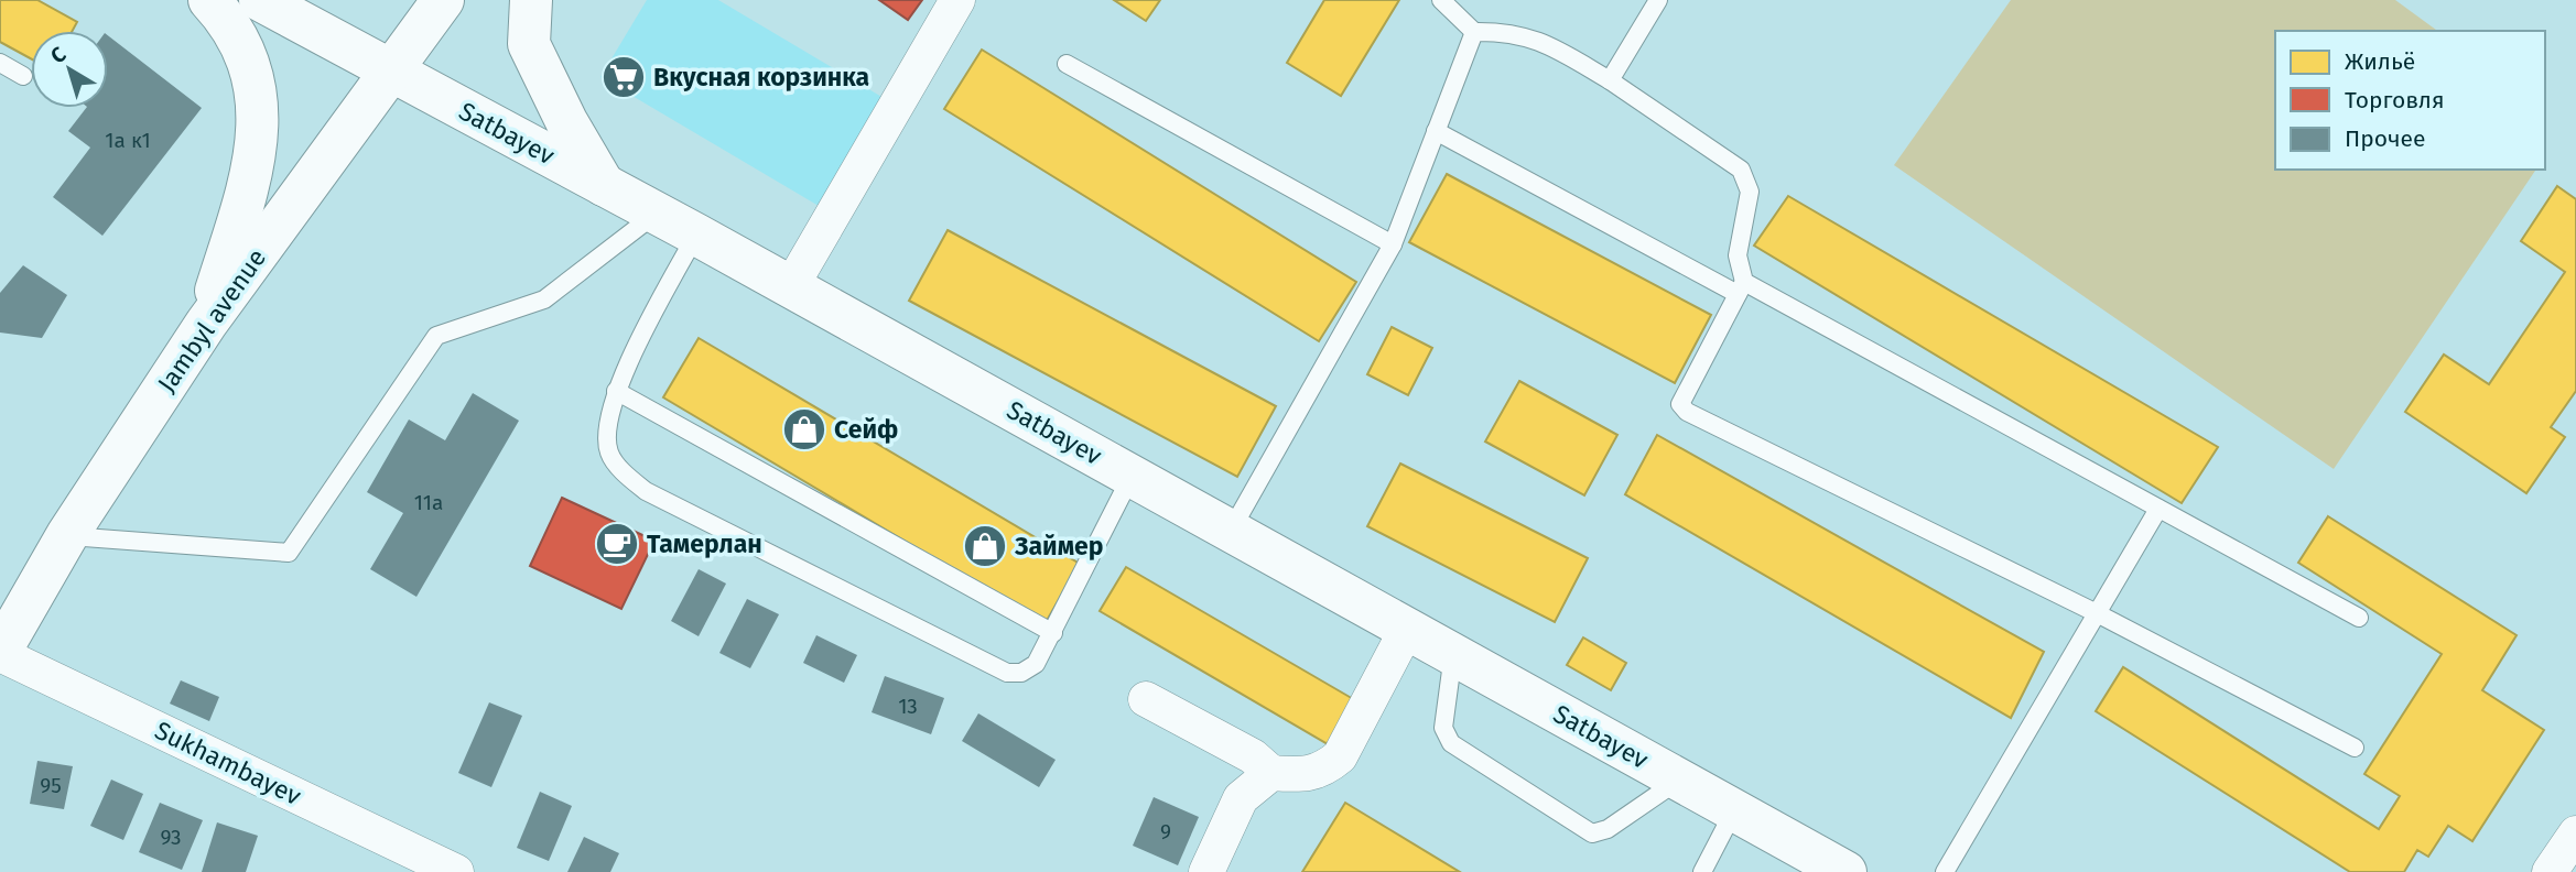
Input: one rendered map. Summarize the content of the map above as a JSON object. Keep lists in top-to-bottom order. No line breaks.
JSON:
{"streets":{"street":["Satbayev","Jambyl avenue","Sukhambayev"]},"crossings":[["Satbayev","Jambyl avenue"],["Jambyl avenue","Sukhambayev"]],"places":{"supermarket":["Вкусная корзинка"],"shop":["Сейф","Займер"],"cafe":["Тамерлан"]},"house_numbers":["1а к1","11а","13","95","9","93"],"legend":["Жильё","Торговля","Прочее"],"north":"top left"}
